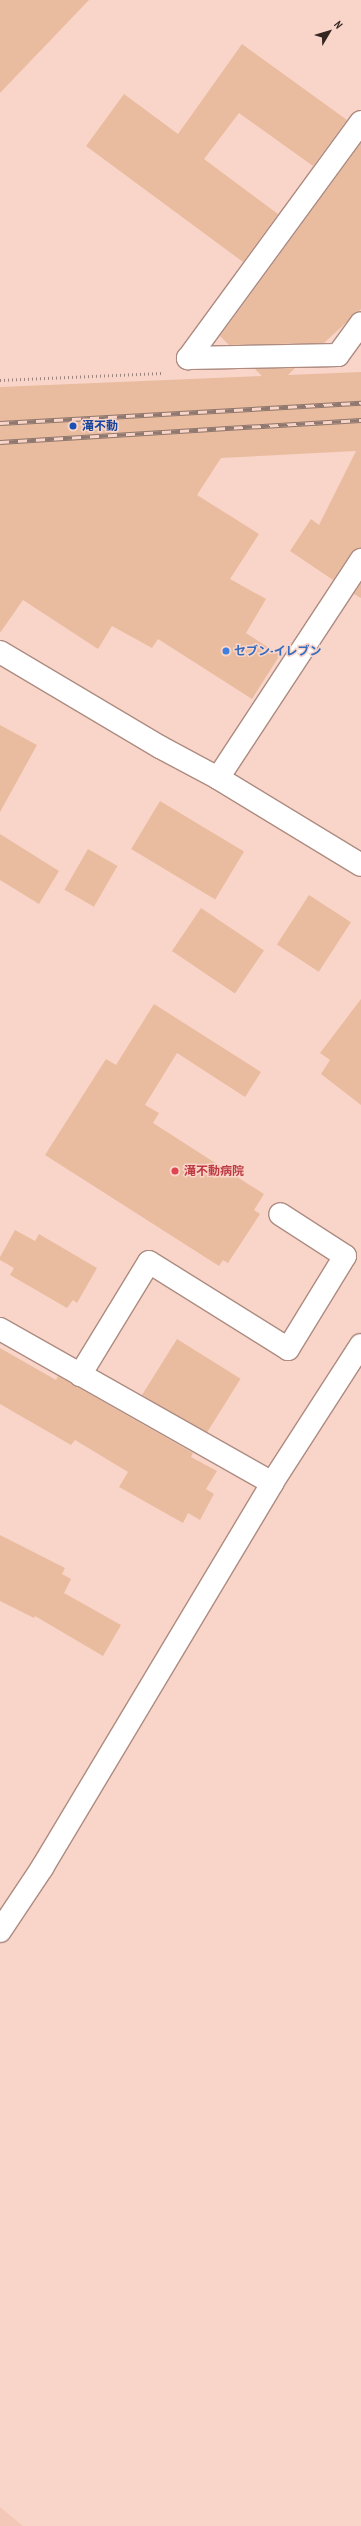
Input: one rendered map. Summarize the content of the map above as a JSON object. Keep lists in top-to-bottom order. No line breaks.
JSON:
{"places":["滝不動","セブン-イレブン","滝不動病院"],"north":"top right"}
